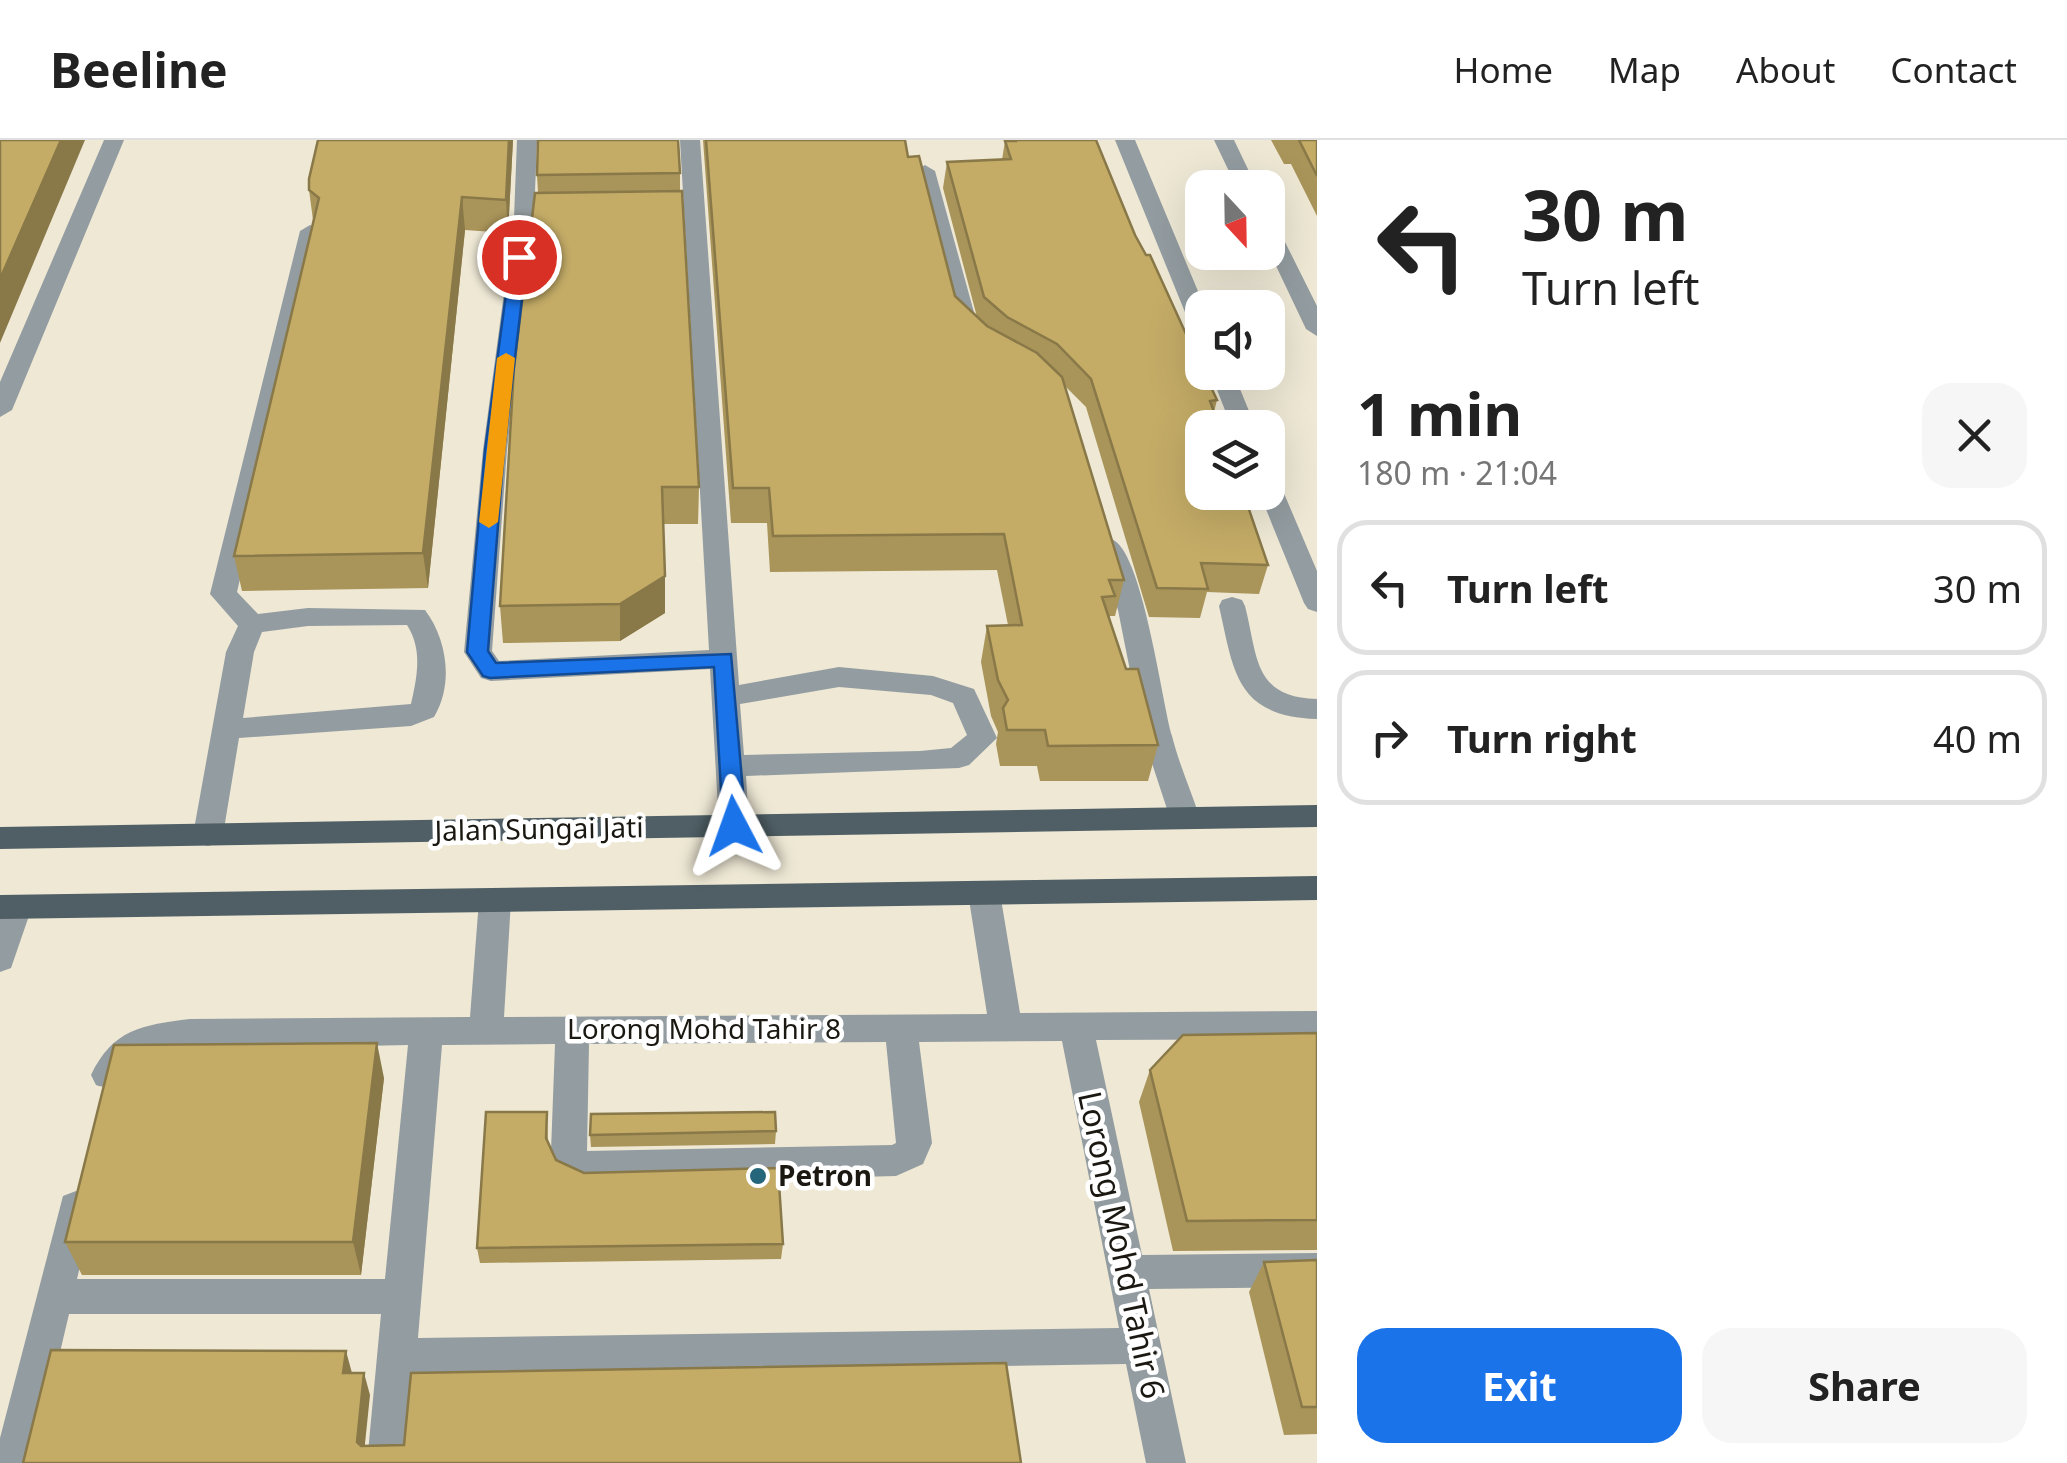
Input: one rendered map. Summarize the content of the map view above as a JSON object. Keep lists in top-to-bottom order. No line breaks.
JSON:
{"streets":{"main road":["Jalan Sungai Jati"],"street":["Lorong Mohd Tahir 8","Lorong Mohd Tahir 6"]},"crossings":[["Lorong Mohd Tahir 8","Lorong Mohd Tahir 6"]],"places":["Petron"],"north":"bottom","page":{"header":"Beeline","nav":["Home","Map","About","Contact"],"turn":["30 m","Turn left"],"heading":["1 min","180 m · 21:04"],"list":[{"name":"Turn left","value":"30 m"},{"name":"Turn right","value":"40 m"}],"buttons":["Exit","Share"]}}
